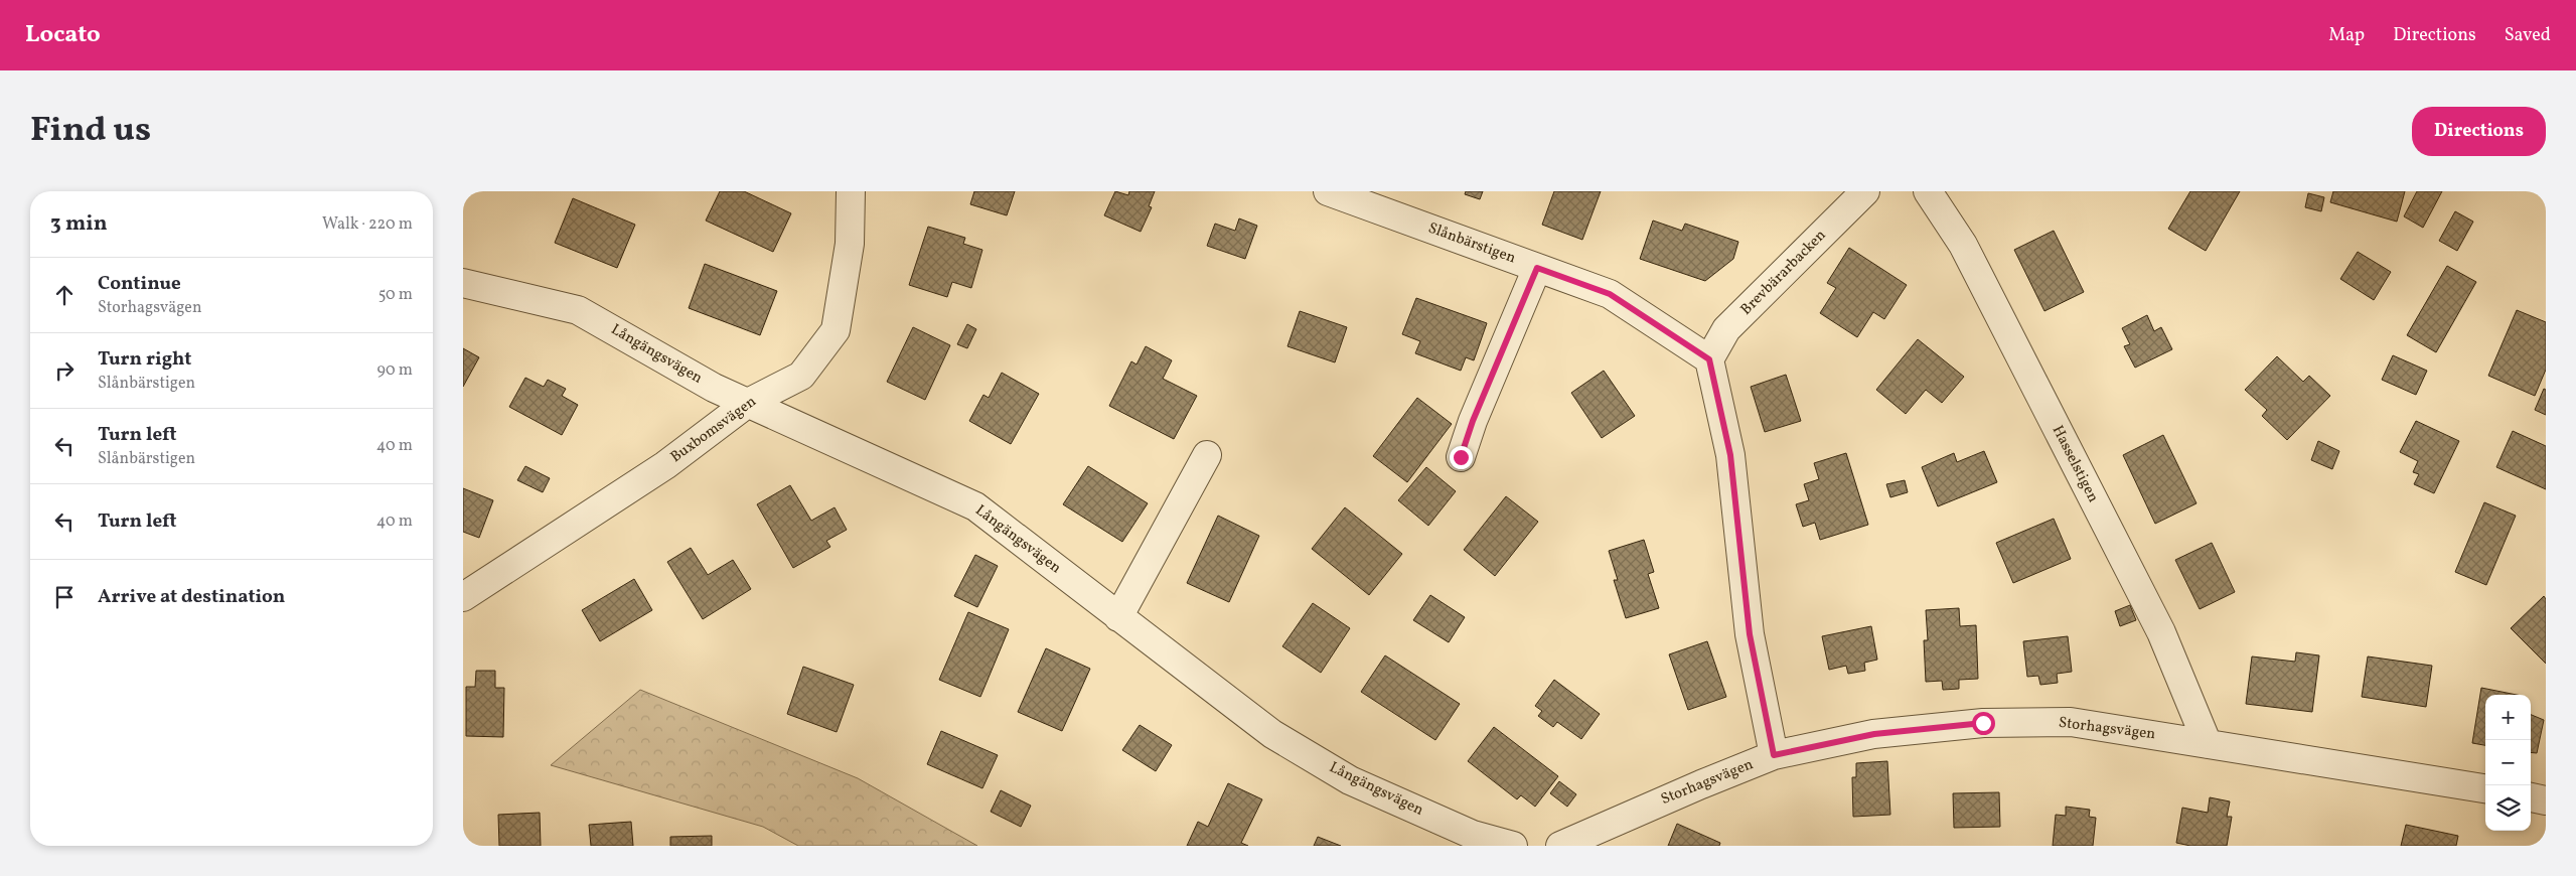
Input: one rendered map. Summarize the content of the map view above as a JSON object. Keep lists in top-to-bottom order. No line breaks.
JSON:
{"streets":{"street":["Slånbärstigen","Brevbärarbacken","Långängsvägen","Buxbomsvägen","Hasselstigen","Storhagsvägen"]},"crossings":[["Slånbärstigen","Brevbärarbacken"],["Långängsvägen","Buxbomsvägen"],["Hasselstigen","Storhagsvägen"]],"page":{"header":"Locato","nav":["Map","Directions","Saved"],"title":"Find us","buttons":"Directions","heading":["3 min","Walk · 220 m"],"list":[["Continue","Storhagsvägen","50 m"],["Turn right","Slånbärstigen","90 m"],["Turn left","Slånbärstigen","40 m"],["Turn left","40 m"],"Arrive at destination"],"map_buttons":["+","−"]}}
